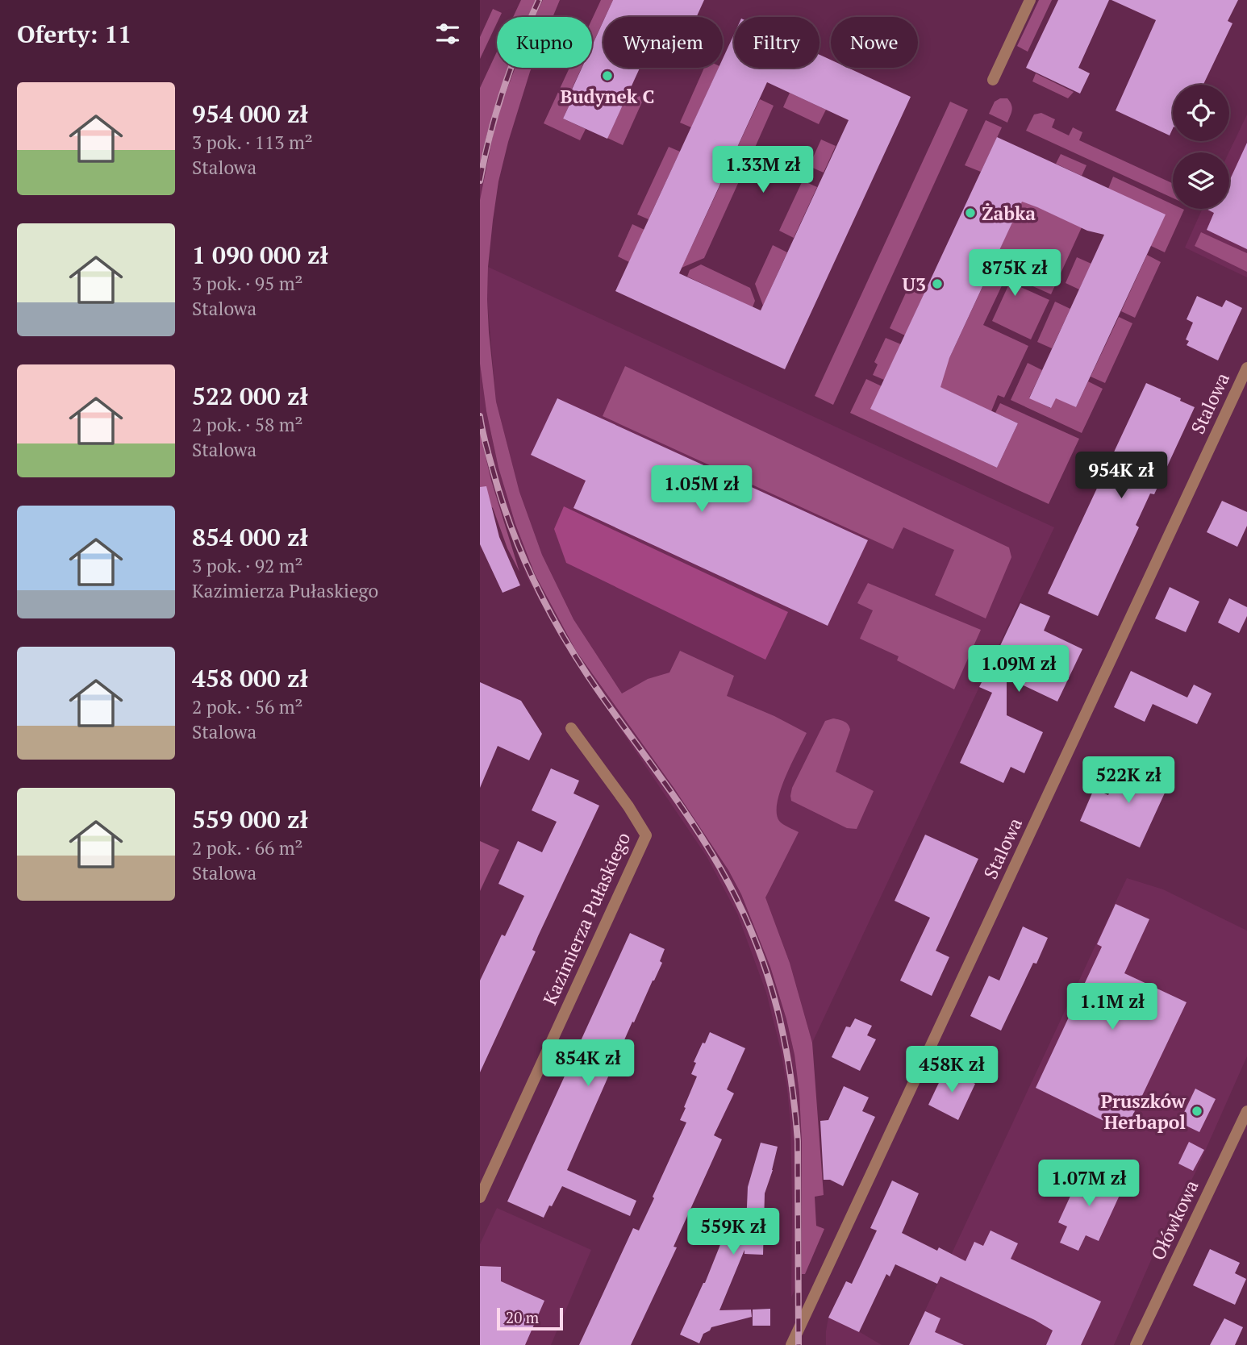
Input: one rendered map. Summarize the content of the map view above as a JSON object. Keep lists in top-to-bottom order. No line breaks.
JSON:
{"streets":{"street":["Stalowa","Kazimierza Pułaskiego","Ołówkowa"]},"places":["Budynek C","Żabka","U3","Pruszków Herbapol"],"scale_bar":"20 m","page":{"heading":"Oferty: 11","chip":["Kupno","Wynajem","Filtry","Nowe"],"list":[{"name":"954 000 zł","note":"3 pok. · 113 m² · Stalowa"},{"name":"1 090 000 zł","note":"3 pok. · 95 m² · Stalowa"},{"name":"522 000 zł","note":"2 pok. · 58 m² · Stalowa"},{"name":"854 000 zł","note":"3 pok. · 92 m² · Kazimierza Pułaskiego"},{"name":"458 000 zł","note":"2 pok. · 56 m² · Stalowa"},{"name":"559 000 zł","note":"2 pok. · 66 m² · Stalowa"}],"price":["1.33M zł","875K zł","954K zł","1.05M zł","1.09M zł","522K zł","1.1M zł","854K zł","458K zł","1.07M zł","559K zł"],"scale":"20 m"}}
